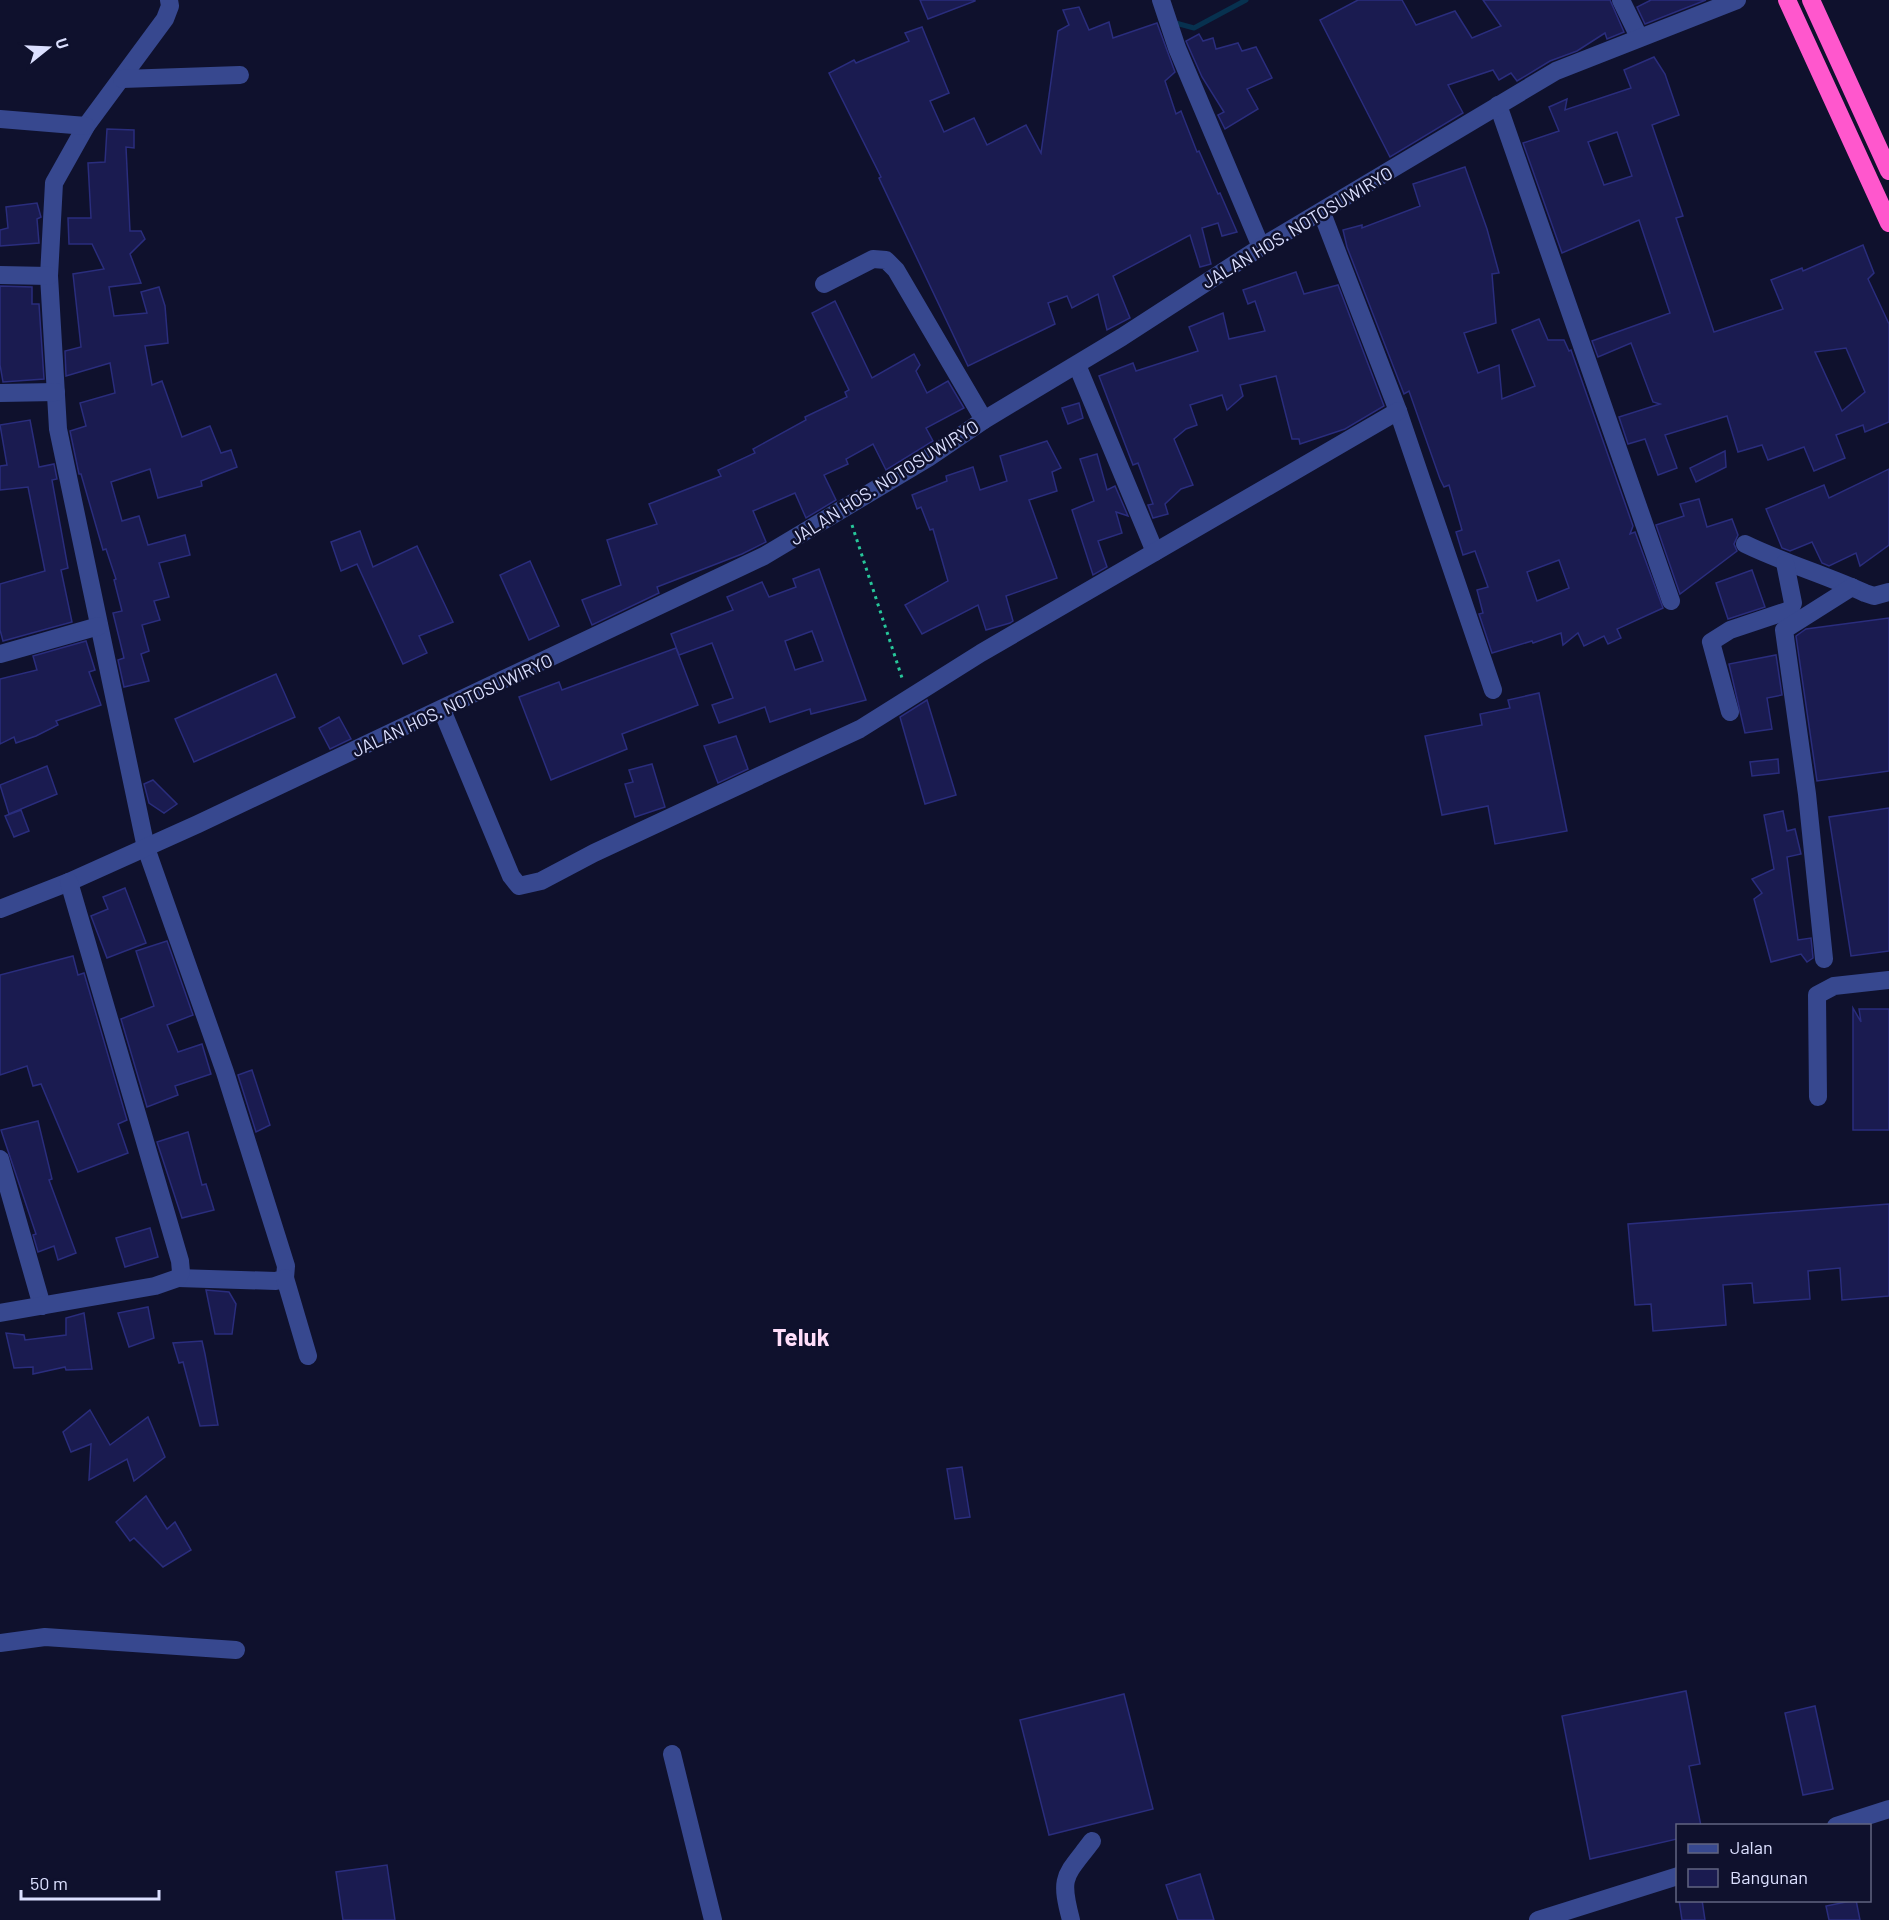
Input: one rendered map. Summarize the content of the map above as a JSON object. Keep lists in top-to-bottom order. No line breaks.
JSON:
{"streets":{"street":["JALAN HOS. NOTOSUWIRYO"]},"districts":["Teluk"],"legend":["Jalan","Bangunan"],"scale_bar":"50 m","north":"right"}
